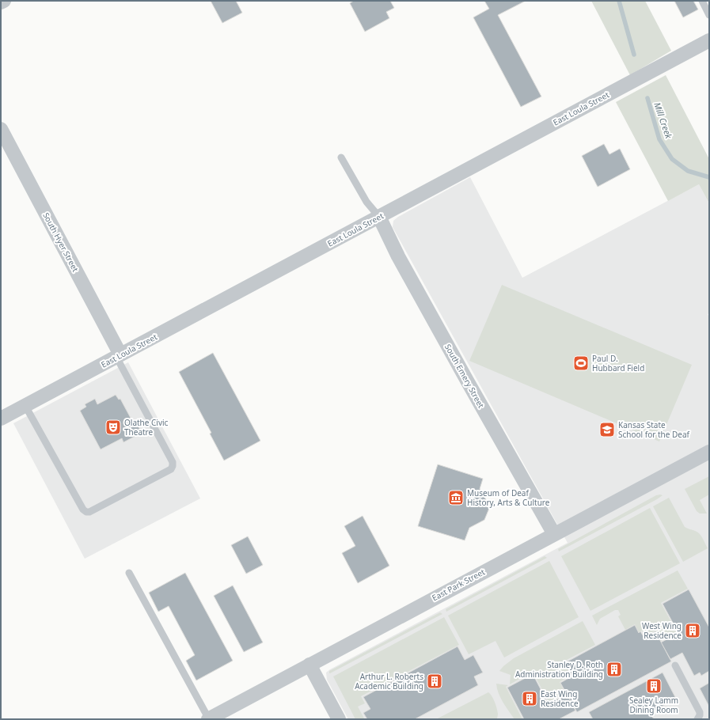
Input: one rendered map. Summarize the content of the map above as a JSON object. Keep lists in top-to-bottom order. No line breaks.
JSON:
{"streets":{"street":["East Loula Street","South Hyer Street","South Emery Street","East Park Street"]},"crossings":[["East Loula Street","South Hyer Street"],["East Loula Street","South Emery Street"],["South Emery Street","East Park Street"]],"water":["Mill Creek"],"places":{"sports":["Paul D. Hubbard Field"],"theatre":["Olathe Civic Theatre"],"school or university":["Kansas State School for the Deaf"],"museum":["Museum of Deaf History, Arts & Culture"],"building":["West Wing Residence","Stanley D. Roth Administration Building","Arthur L. Roberts Academic Building","Sealey Lamm Dining Room","East Wing Residence"]}}
